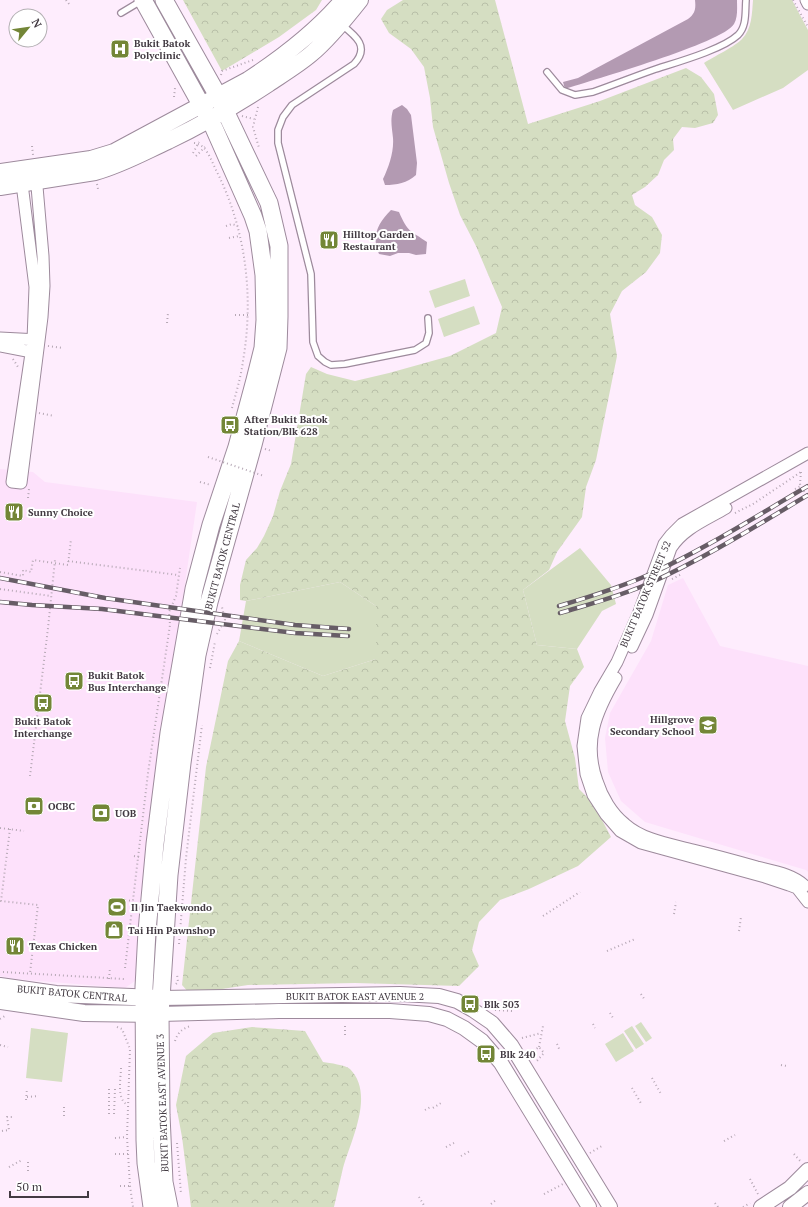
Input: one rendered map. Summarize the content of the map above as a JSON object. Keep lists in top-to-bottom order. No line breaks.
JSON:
{"streets":{"main road":["BUKIT BATOK CENTRAL","BUKIT BATOK EAST AVENUE 3"],"street":["BUKIT BATOK STREET 52","BUKIT BATOK EAST AVENUE 2"]},"crossings":[["BUKIT BATOK CENTRAL","BUKIT BATOK EAST AVENUE 2"],["BUKIT BATOK CENTRAL","BUKIT BATOK EAST AVENUE 3"],["BUKIT BATOK EAST AVENUE 2","BUKIT BATOK EAST AVENUE 3"]],"places":{"hospital":["Bukit Batok Polyclinic"],"restaurant":["Hilltop Garden Restaurant","Sunny Choice","Texas Chicken"],"bus stop":["After Bukit Batok Station/Blk 628","Bukit Batok Bus Interchange","Bukit Batok Interchange","Blk 503","Blk 240"],"school or university":["Hillgrove Secondary School"],"bank":["OCBC","UOB"],"sports":["Il Jin Taekwondo"],"shop":["Tai Hin Pawnshop"]},"scale_bar":"50 m","north":"top right"}
